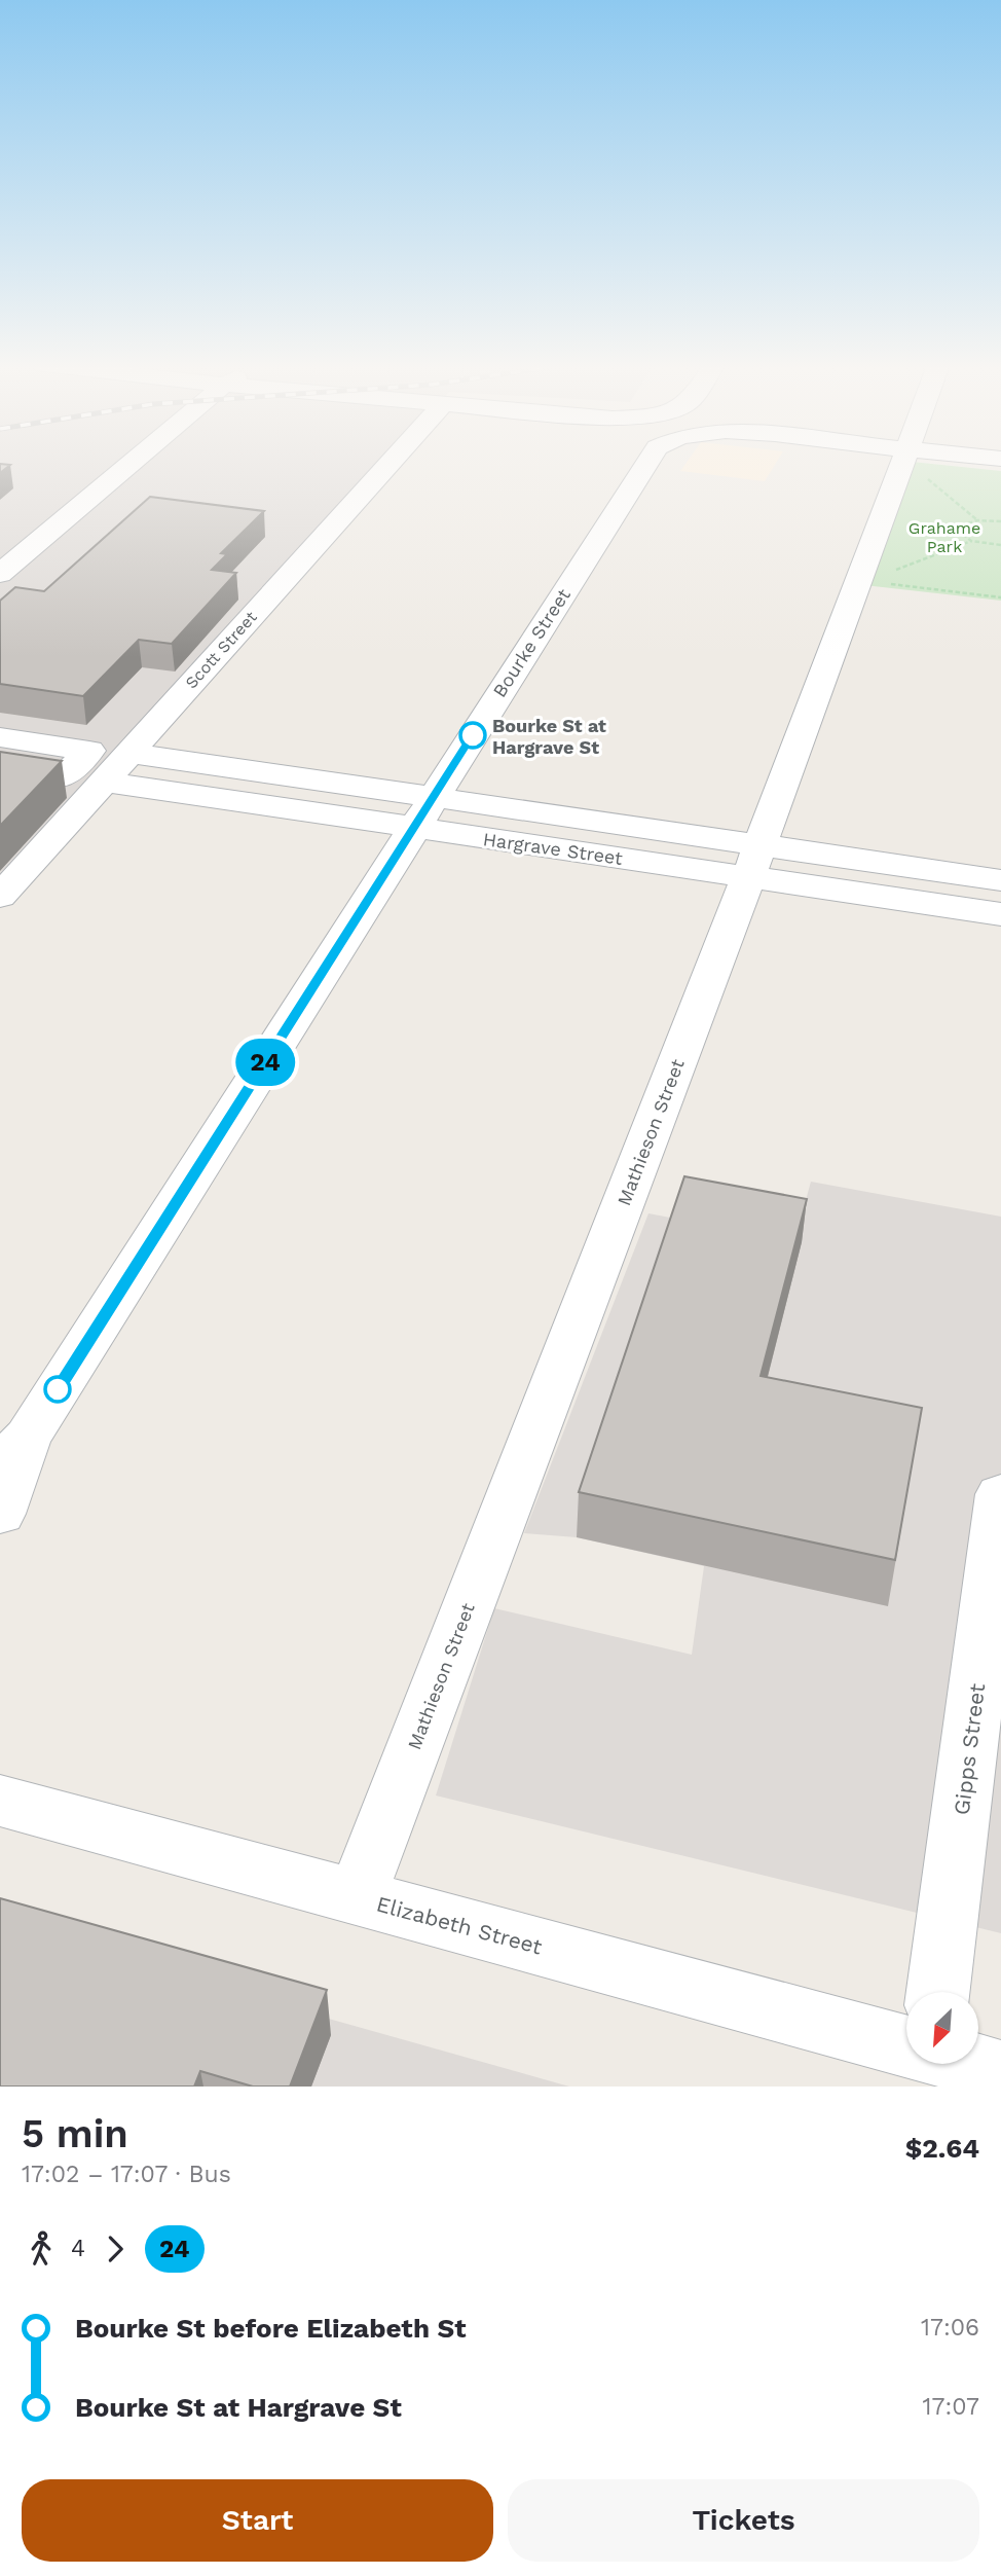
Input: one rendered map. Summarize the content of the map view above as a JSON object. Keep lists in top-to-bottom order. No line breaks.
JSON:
{"streets":{"street":["Bourke Street","Scott Street","Hargrave Street","Mathieson Street","Gipps Street","Elizabeth Street"]},"crossings":[["Bourke Street","Hargrave Street"],["Scott Street","Hargrave Street"],["Hargrave Street","Mathieson Street"],["Mathieson Street","Elizabeth Street"]],"parks":["Grahame Park"],"places":["Bourke St at Hargrave St"],"lines":["bus line 24"],"north":"bottom left","page":{"on_map":"24","heading":["5 min","17:02 – 17:07 · Bus","$2.64"],"legs":["4","24"],"list":[{"name":"Bourke St before Elizabeth St","value":"17:06"},{"name":"Bourke St at Hargrave St","value":"17:07"}],"buttons":["Start","Tickets"]}}
